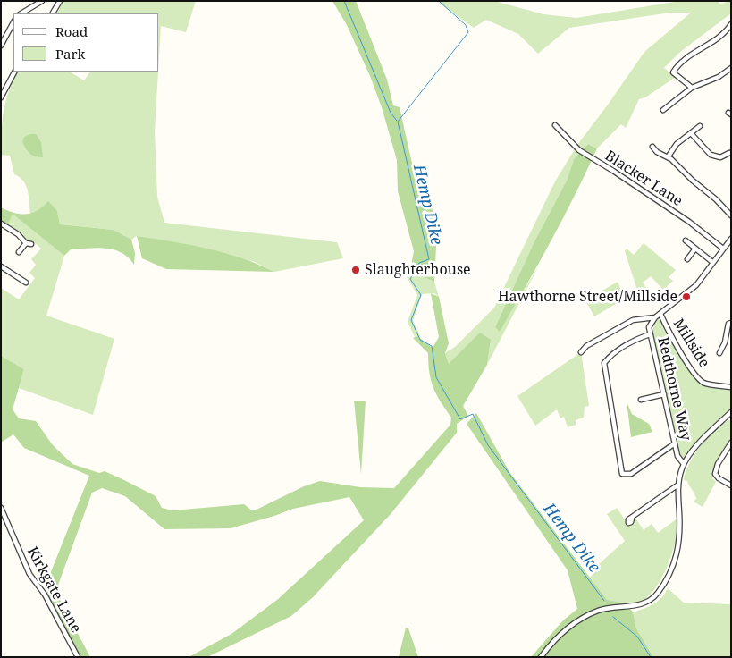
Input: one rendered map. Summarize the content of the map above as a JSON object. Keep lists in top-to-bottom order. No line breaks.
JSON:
{"streets":{"street":["Blacker Lane","Millside","Redthorne Way","Kirkgate Lane"]},"water":["Hemp Dike"],"places":["Slaughterhouse","Hawthorne Street/Millside"],"legend":["Road","Park"]}
